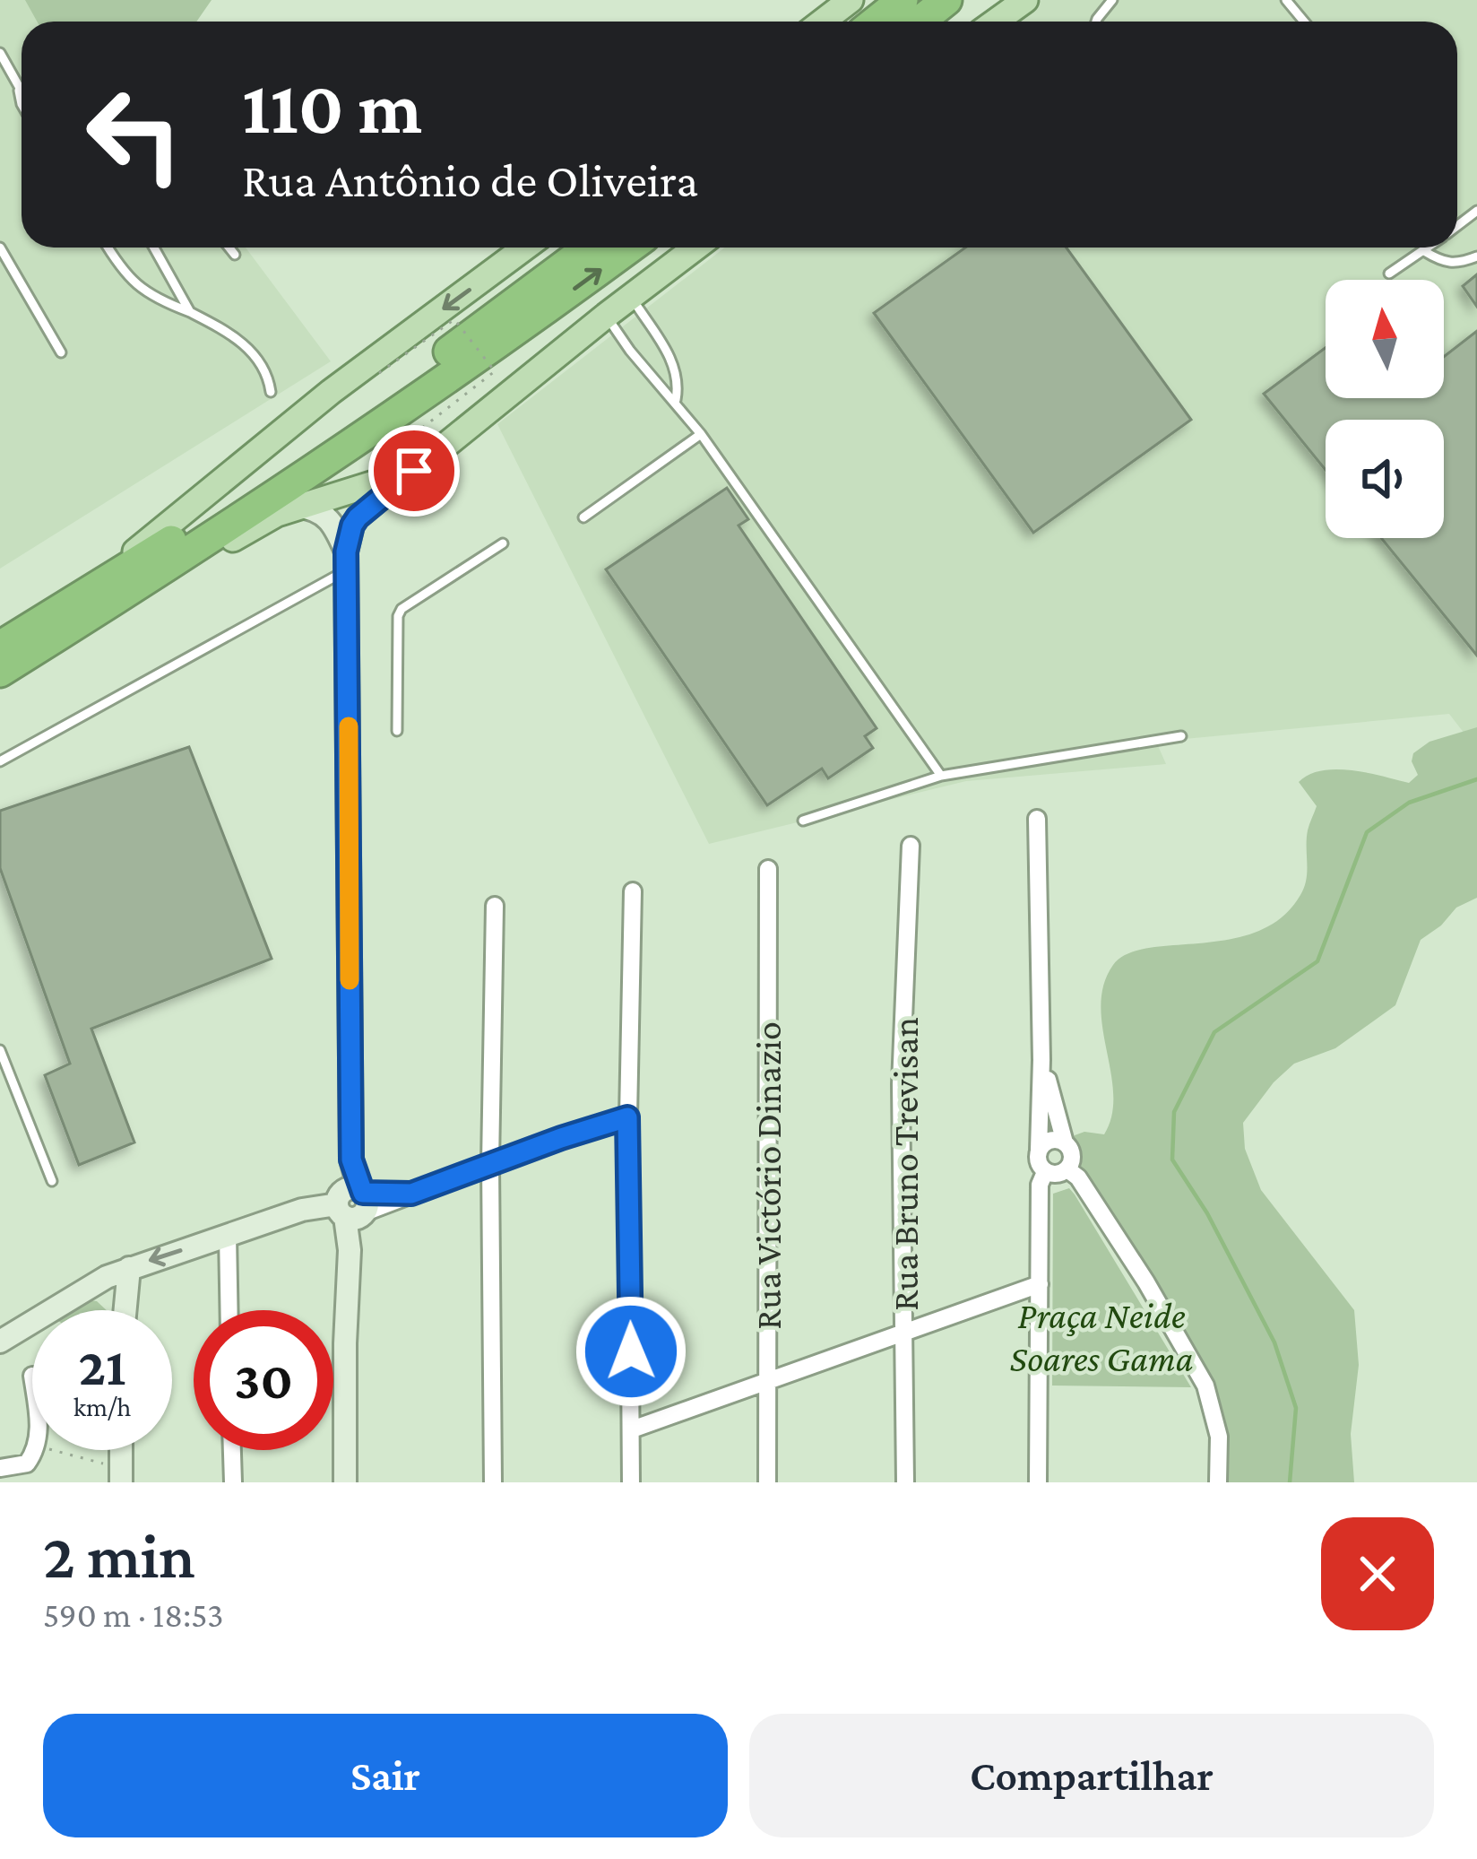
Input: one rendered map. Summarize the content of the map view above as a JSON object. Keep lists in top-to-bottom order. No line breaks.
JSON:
{"streets":{"street":["Rua Bruno Trevisan","Rua Victório Dinazio"]},"parks":["Praça Neide Soares Gama"],"north":"top","page":{"turn":["110 m","Rua Antônio de Oliveira"],"speed":"21 km/h","limit":"30","heading":["2 min","590 m · 18:53"],"buttons":["Sair","Compartilhar"]}}
